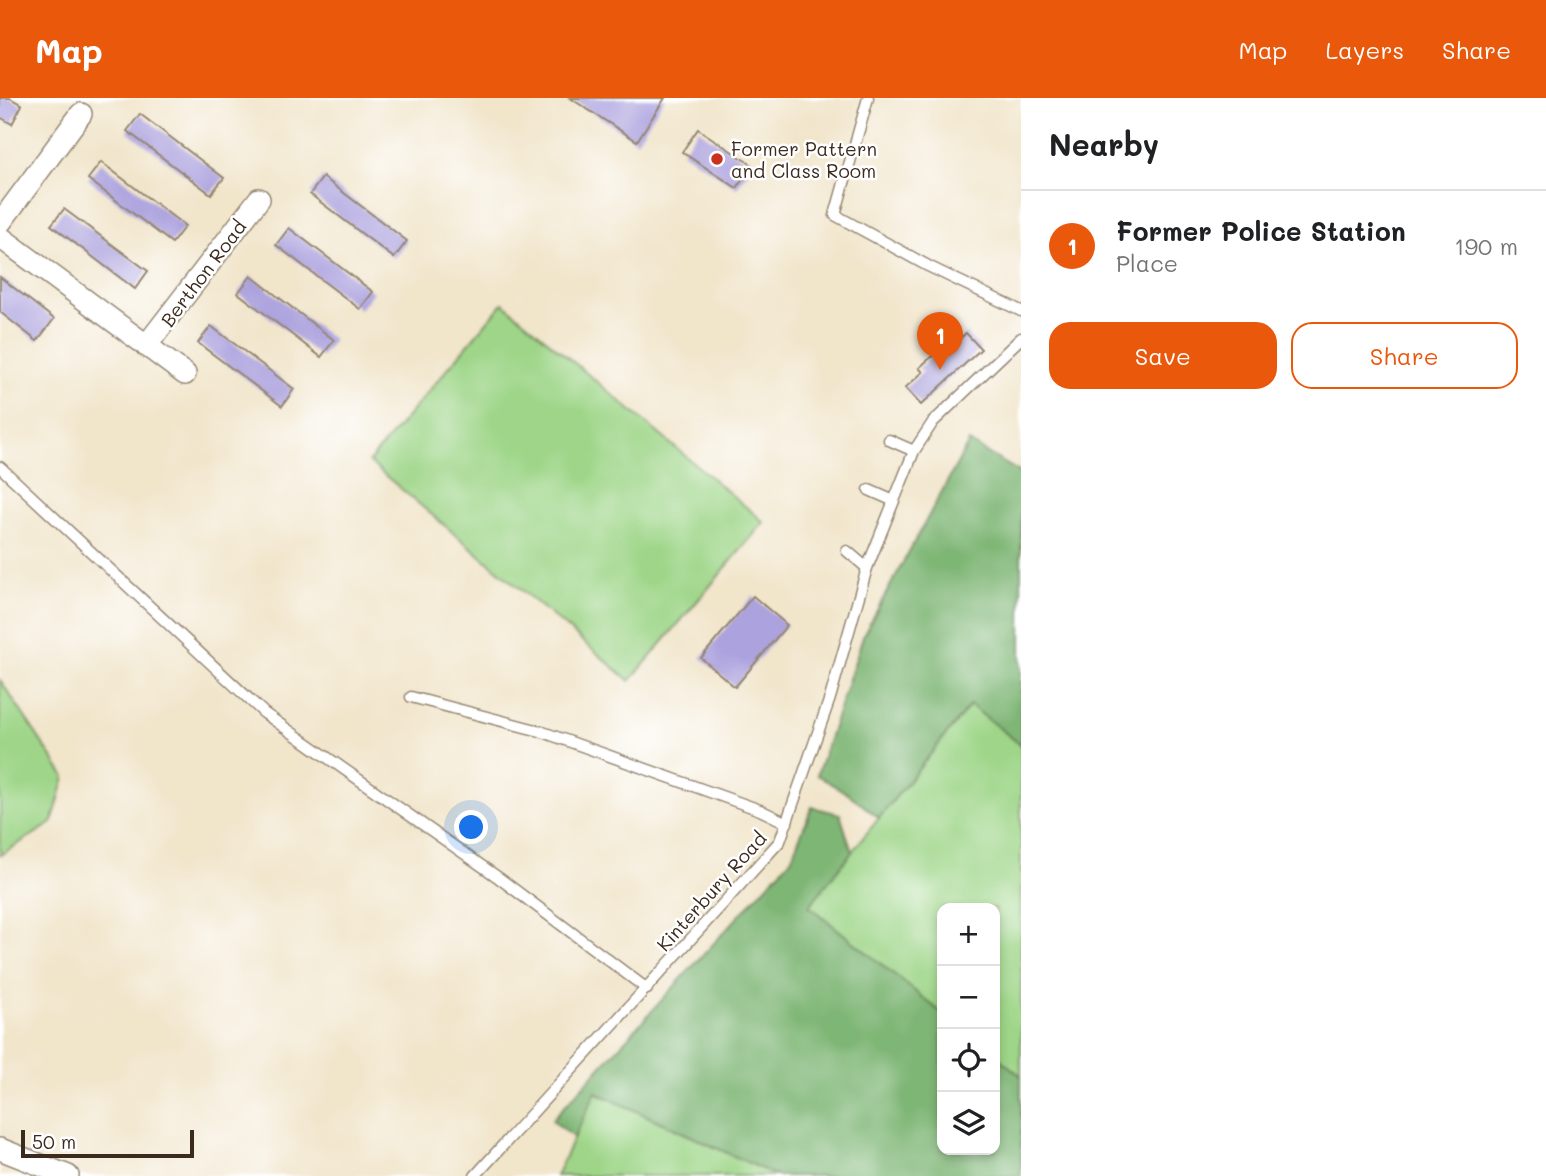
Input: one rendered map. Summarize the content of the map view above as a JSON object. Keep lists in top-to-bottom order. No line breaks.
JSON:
{"streets":{"street":["Berthon Road"],"lane":["Kinterbury Road"]},"places":["Former Pattern and Class Room"],"scale_bar":"50 m","page":{"header":"Map","nav":["Map","Layers","Share"],"heading":"Nearby","list":[{"mark":"1","name":"Former Police Station","note":"Place","value":"190 m"}],"buttons":["Save","Share"],"pins":"1","map_buttons":["+","−"],"scale":"50 m"}}
